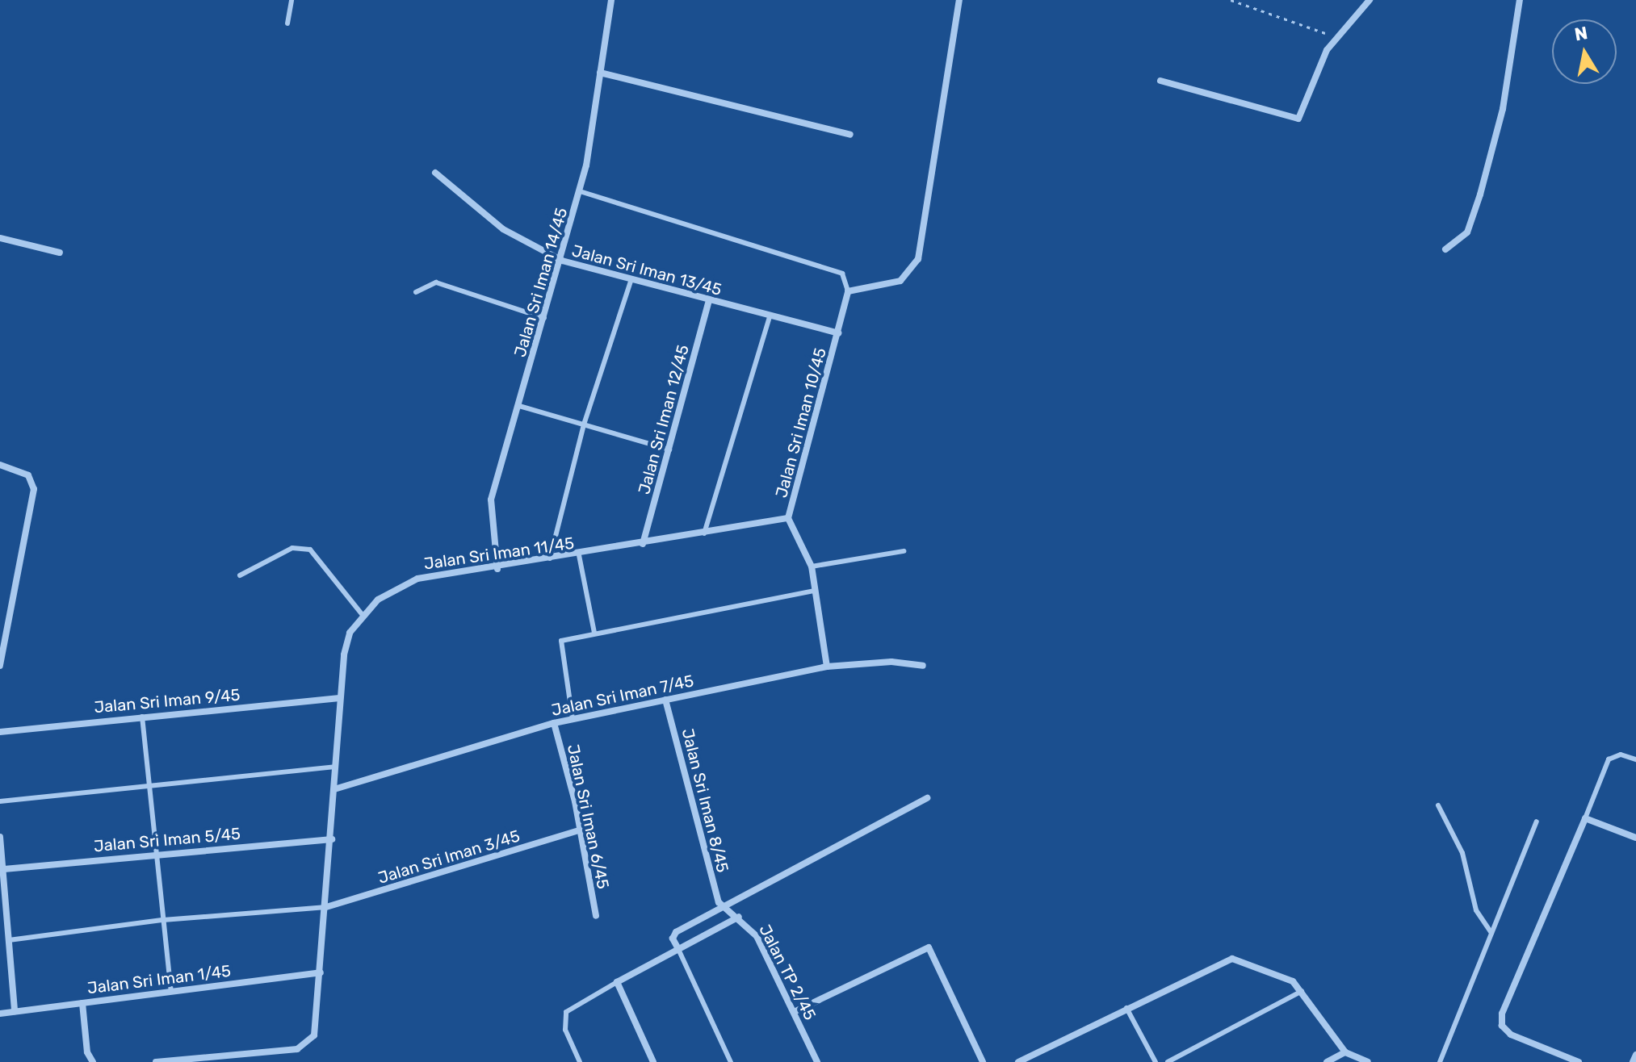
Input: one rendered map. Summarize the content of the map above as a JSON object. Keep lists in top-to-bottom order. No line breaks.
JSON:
{"streets":{"street":["Jalan Sri Iman 13/45","Jalan Sri Iman 14/45","Jalan Sri Iman 12/45","Jalan Sri Iman 10/45","Jalan Sri Iman 11/45","Jalan Sri Iman 7/45","Jalan Sri Iman 9/45","Jalan Sri Iman 8/45","Jalan Sri Iman 6/45","Jalan Sri Iman 5/45","Jalan Sri Iman 3/45","Jalan TP 2/45","Jalan Sri Iman 1/45"]},"crossings":[["Jalan Sri Iman 13/45","Jalan Sri Iman 14/45"],["Jalan Sri Iman 13/45","Jalan Sri Iman 12/45"],["Jalan Sri Iman 13/45","Jalan Sri Iman 10/45"],["Jalan Sri Iman 14/45","Jalan Sri Iman 11/45"],["Jalan Sri Iman 12/45","Jalan Sri Iman 11/45"],["Jalan Sri Iman 10/45","Jalan Sri Iman 11/45"],["Jalan Sri Iman 10/45","Jalan Sri Iman 7/45"],["Jalan Sri Iman 11/45","Jalan Sri Iman 7/45"],["Jalan Sri Iman 11/45","Jalan Sri Iman 9/45"],["Jalan Sri Iman 11/45","Jalan Sri Iman 5/45"],["Jalan Sri Iman 11/45","Jalan Sri Iman 3/45"],["Jalan Sri Iman 11/45","Jalan Sri Iman 1/45"],["Jalan Sri Iman 7/45","Jalan Sri Iman 8/45"],["Jalan Sri Iman 7/45","Jalan Sri Iman 6/45"],["Jalan Sri Iman 8/45","Jalan TP 2/45"],["Jalan Sri Iman 6/45","Jalan Sri Iman 3/45"]],"north":"top"}
